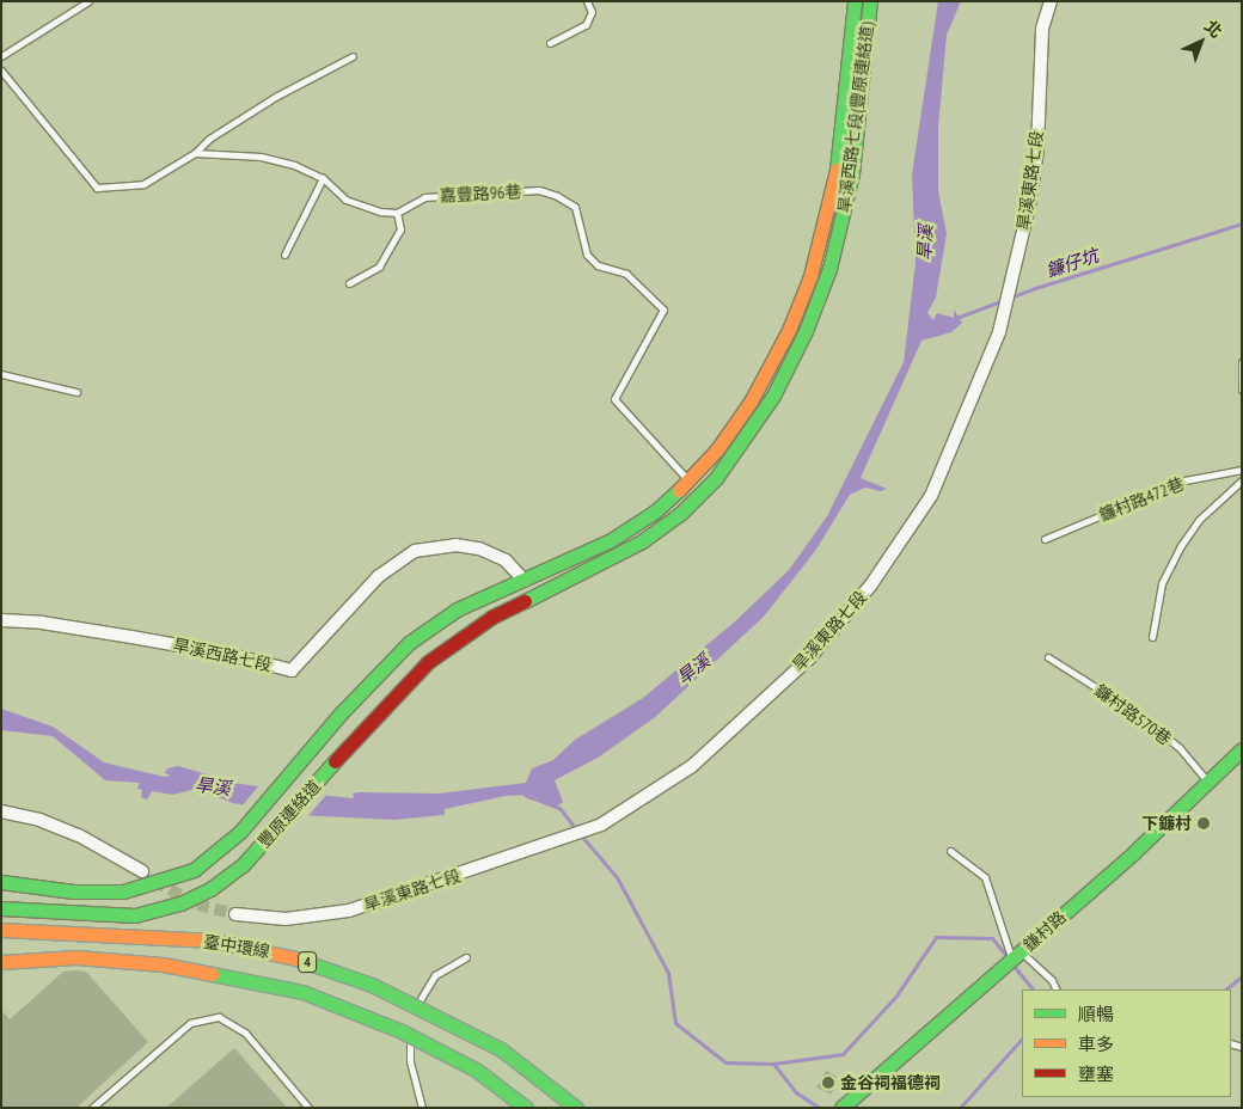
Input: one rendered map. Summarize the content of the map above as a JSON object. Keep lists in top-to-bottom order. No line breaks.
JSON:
{"streets":{"main road":["旱溪西路七段(豐原連絡道)","豐原連絡道","鎌村路","臺中環線","4"],"street":["旱溪東路七段","旱溪西路七段"],"lane":["嘉豐路96巷","鐮村路472巷","鐮村路570巷"]},"crossings":[["旱溪西路七段(豐原連絡道)","嘉豐路96巷"],["旱溪西路七段(豐原連絡道)","旱溪西路七段"],["旱溪西路七段(豐原連絡道)","豐原連絡道"],["旱溪西路七段","豐原連絡道"],["鐮村路570巷","鎌村路"]],"water":["旱溪","鐮仔坑"],"places":["下鐮村","金谷祠福德祠"],"legend":["順暢","車多","壅塞"],"north":"top right"}
